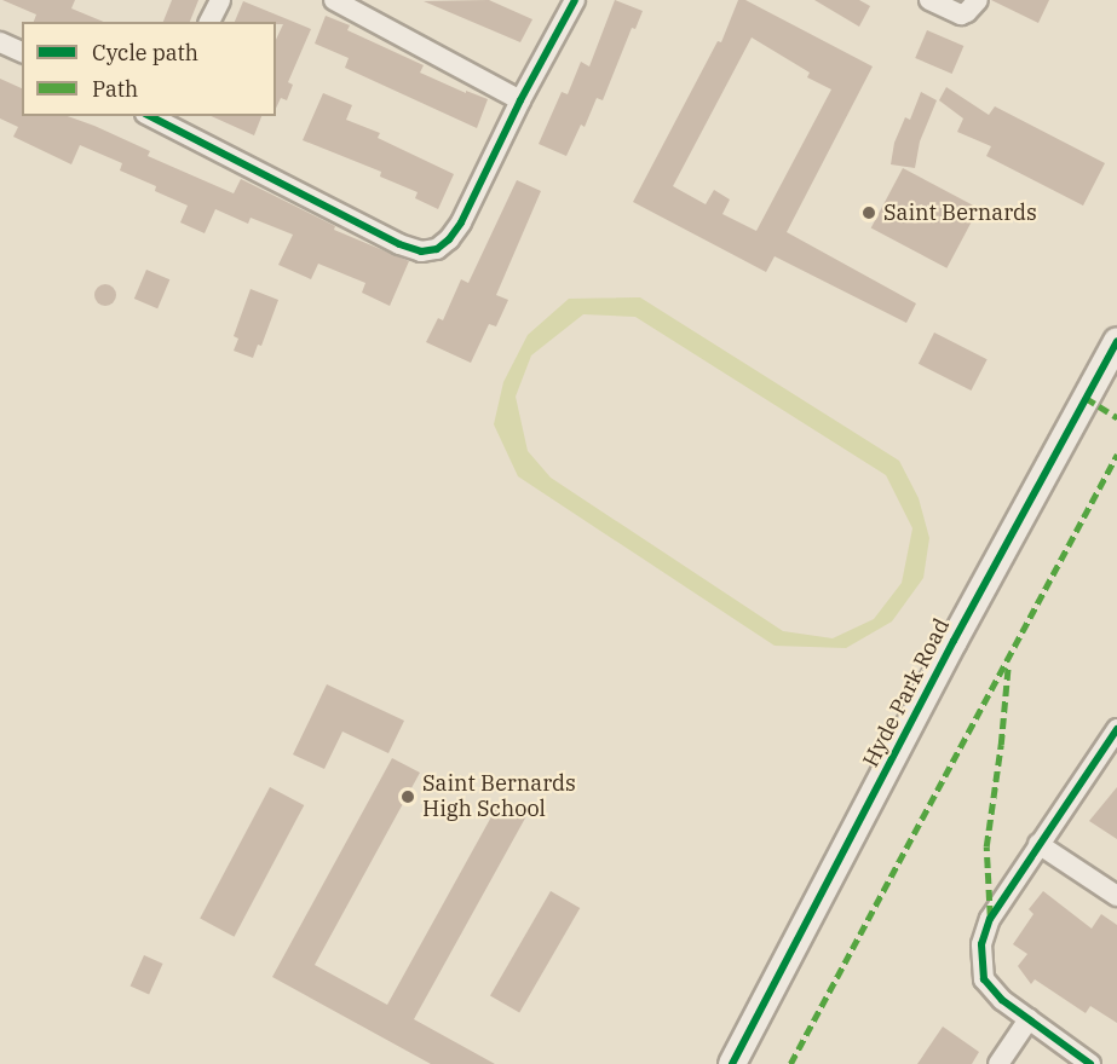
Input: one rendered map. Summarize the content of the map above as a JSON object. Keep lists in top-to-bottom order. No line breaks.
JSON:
{"streets":{"street":["Hyde Park Road"]},"places":["Saint Bernards","Saint Bernards High School"],"legend":["Cycle path","Path"]}
